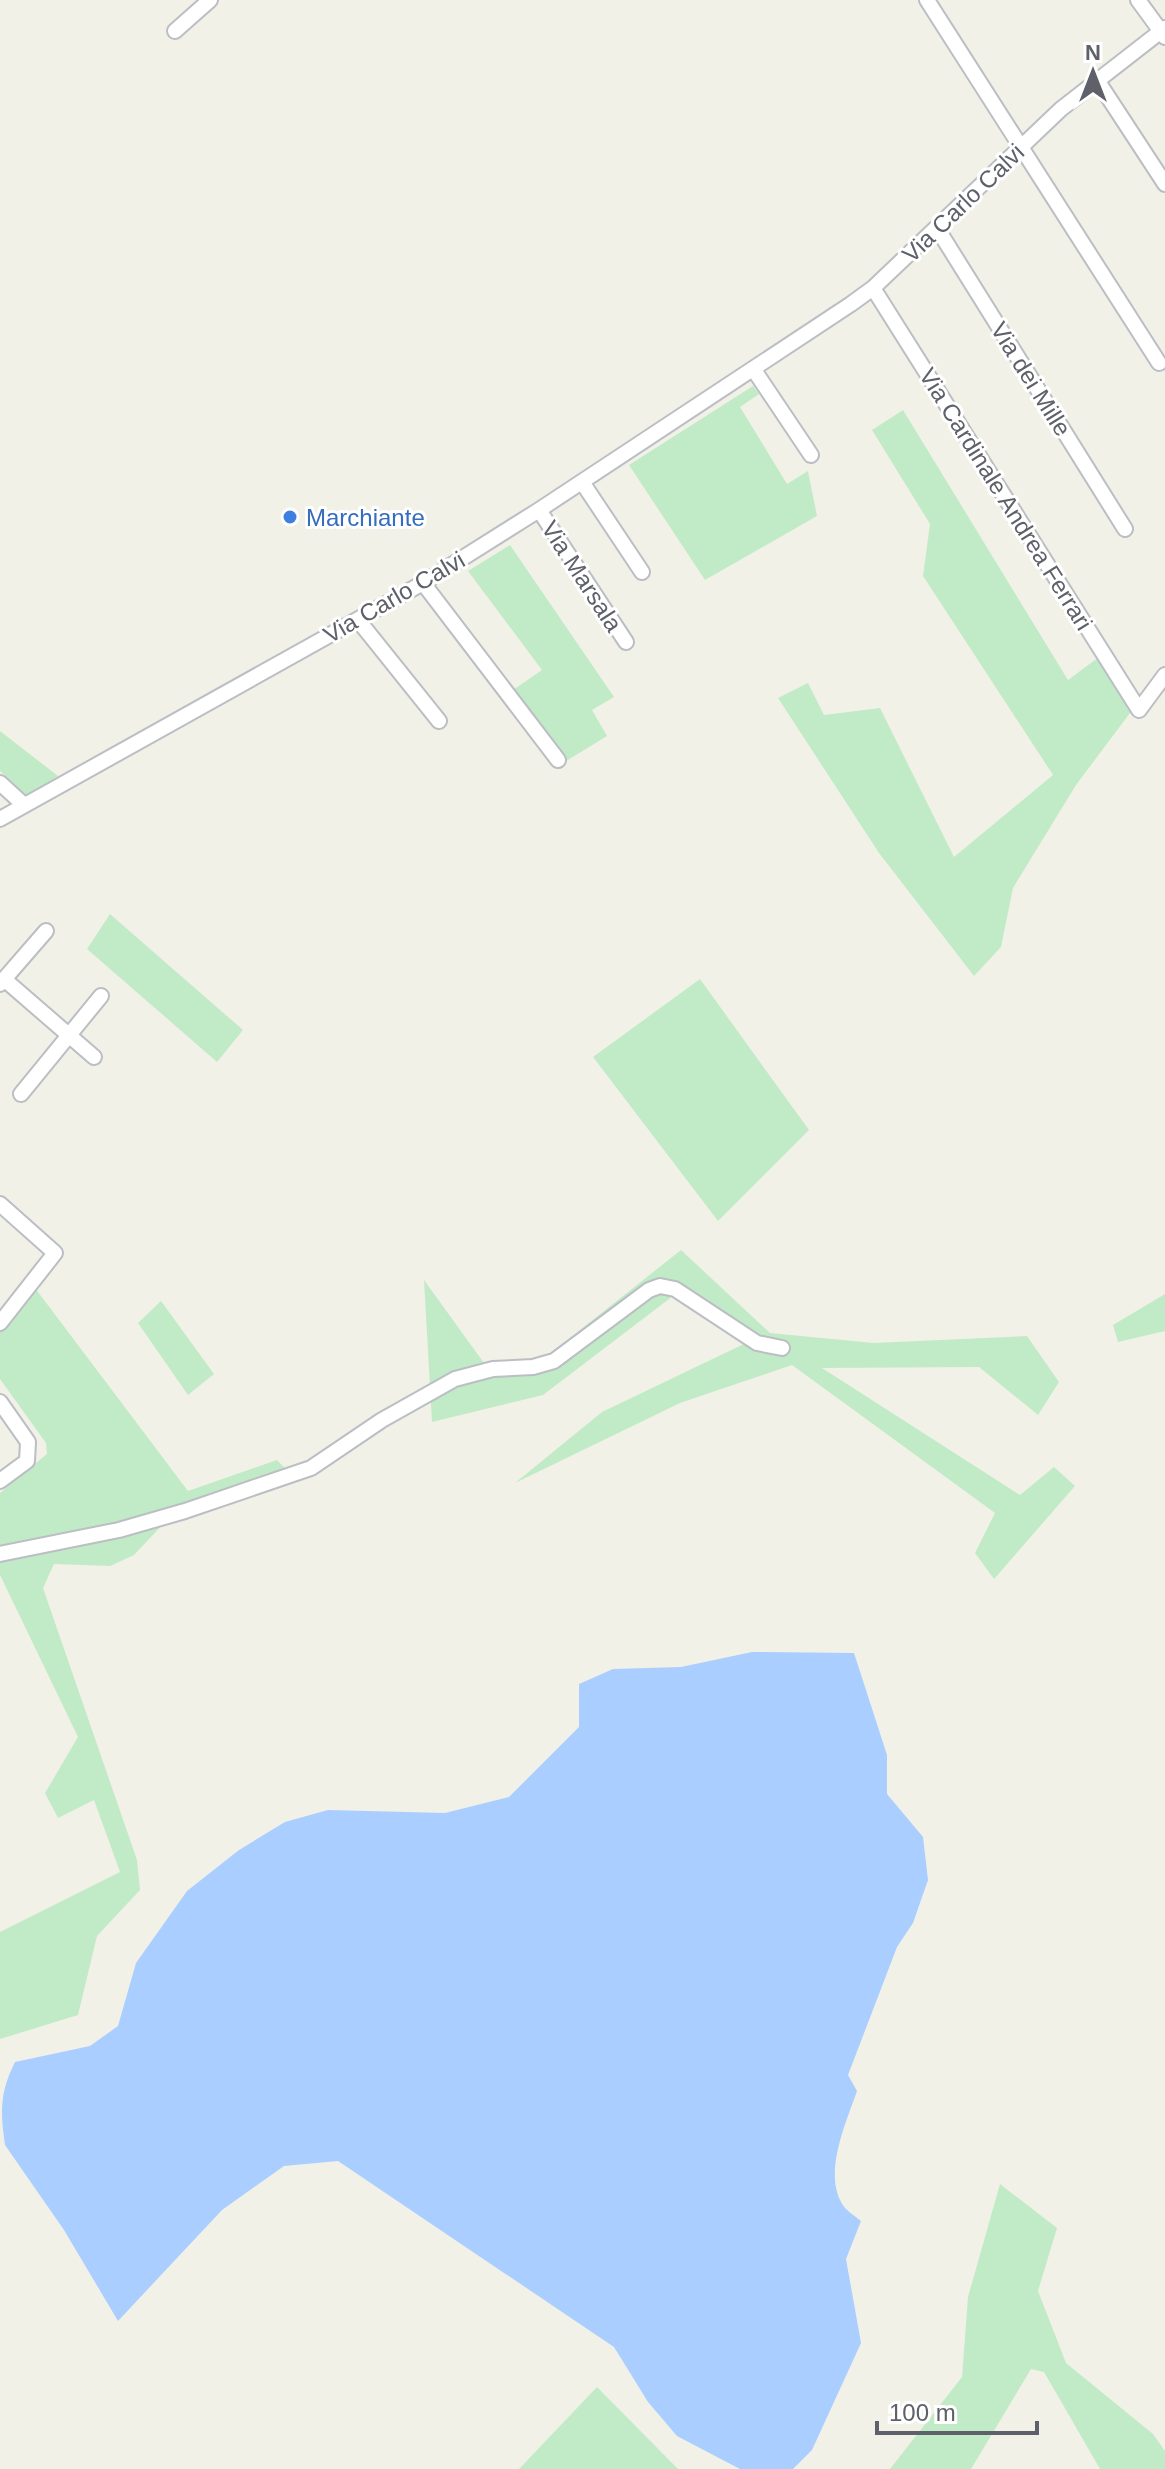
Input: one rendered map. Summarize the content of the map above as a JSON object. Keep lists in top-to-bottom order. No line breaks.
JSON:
{"streets":{"street":["Via Carlo Calvi","Via dei Mille","Via Cardinale Andrea Ferrari","Via Marsala"]},"crossings":[["Via Carlo Calvi","Via dei Mille"],["Via Carlo Calvi","Via Cardinale Andrea Ferrari"],["Via Carlo Calvi","Via Marsala"]],"places":["Marchiante"],"scale_bar":"100 m","north":"top"}
